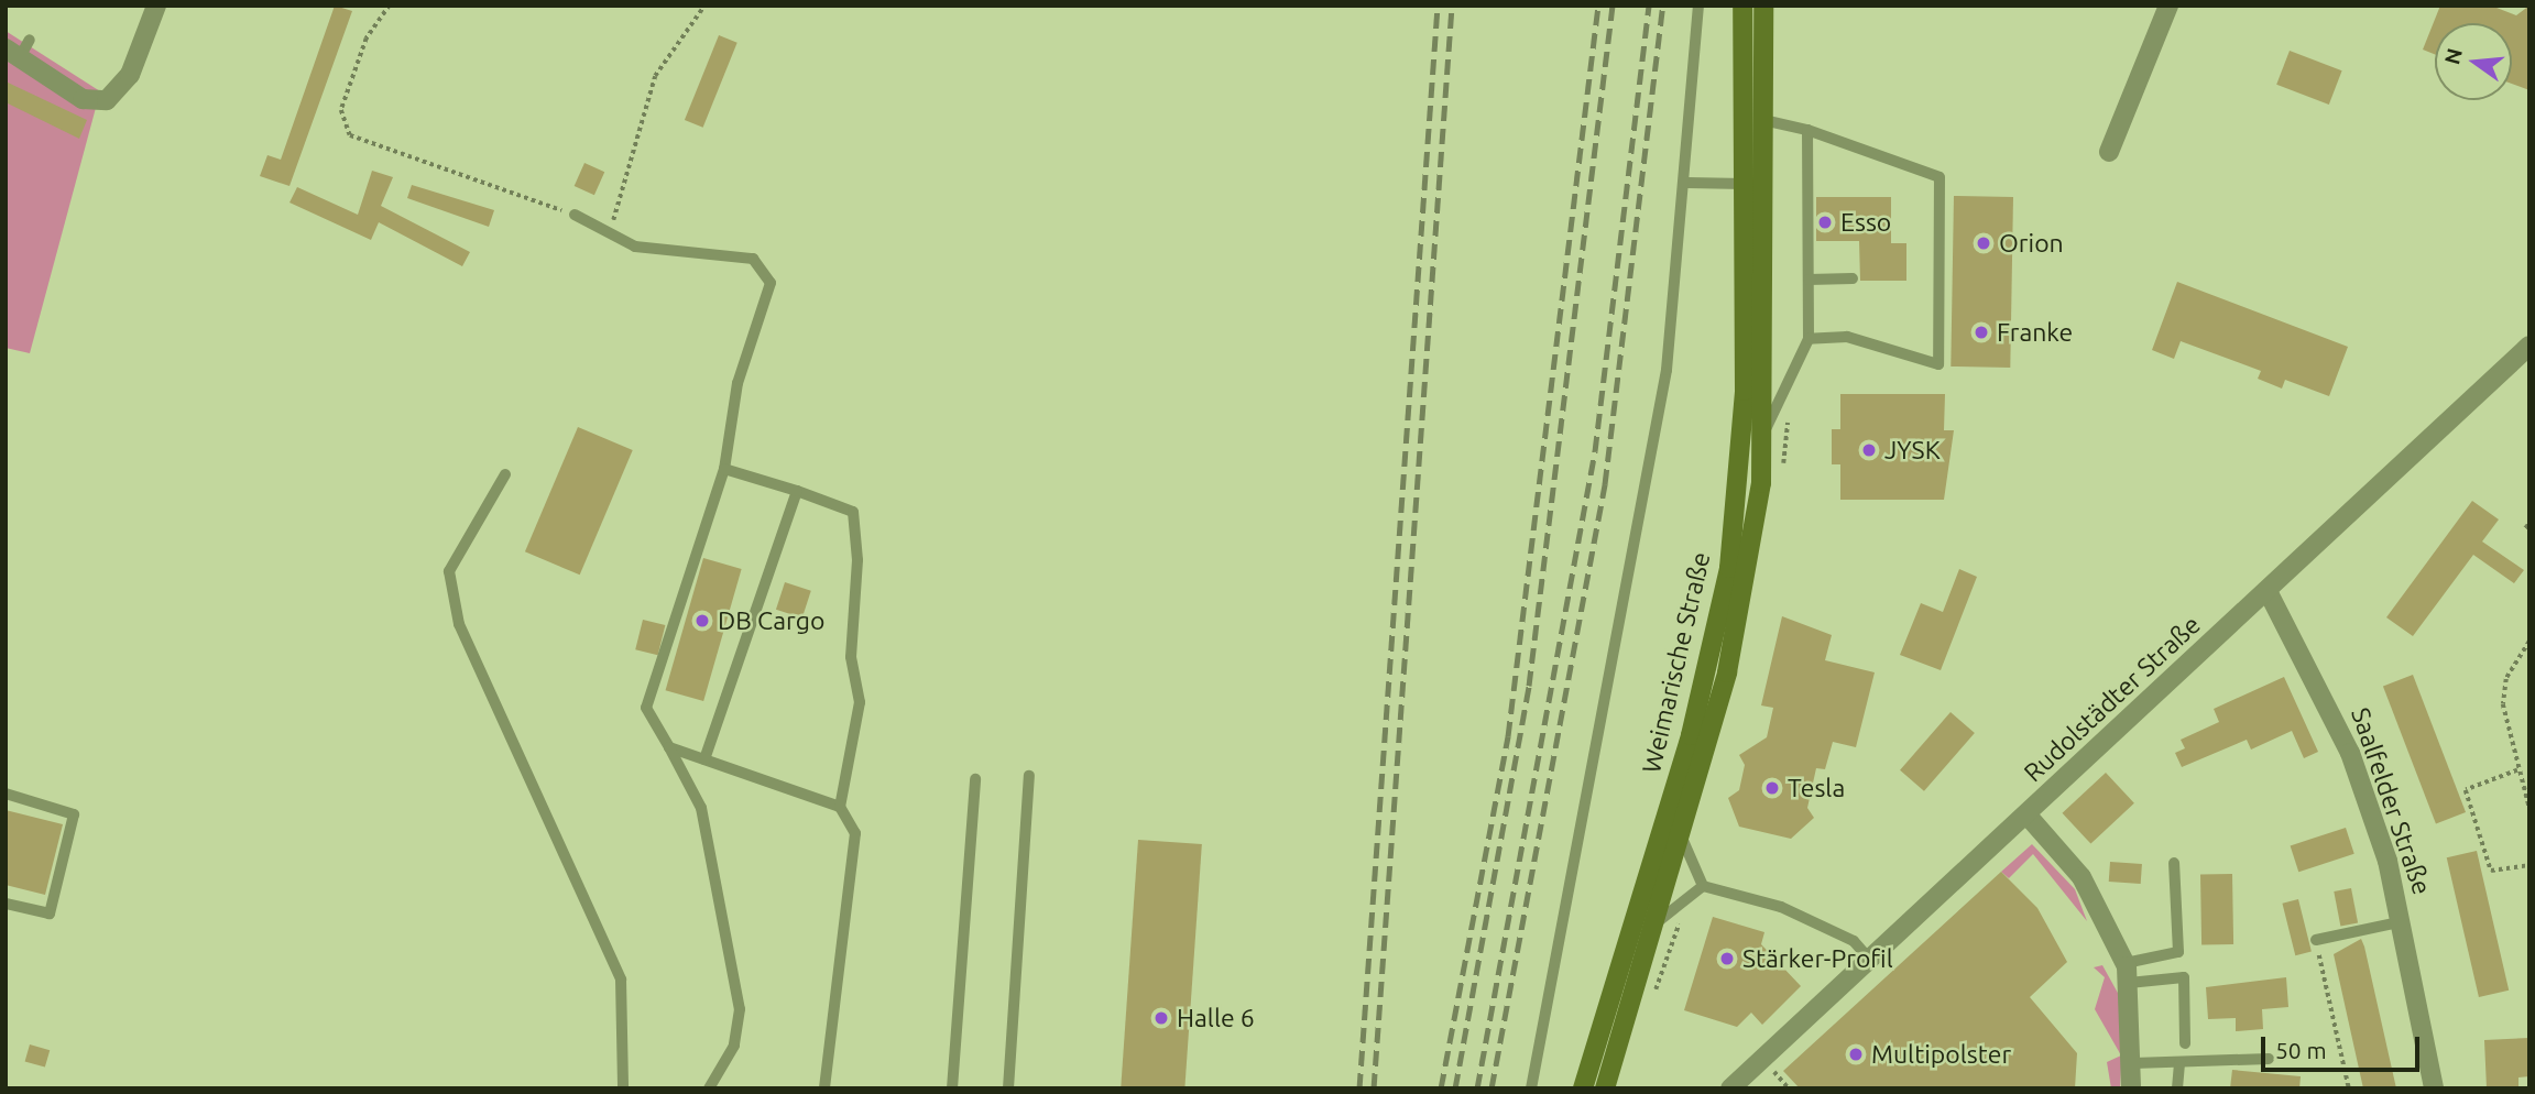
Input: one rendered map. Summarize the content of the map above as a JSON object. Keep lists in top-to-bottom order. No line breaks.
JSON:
{"streets":{"main road":["Weimarische Straße"],"street":["Rudolstädter Straße","Saalfelder Straße"]},"crossings":[["Rudolstädter Straße","Saalfelder Straße"]],"places":["Esso","Orion","Franke","JYSK","DB Cargo","Tesla","Stärker-Profil","Halle 6","Multipolster"],"scale_bar":"50 m","north":"left"}
